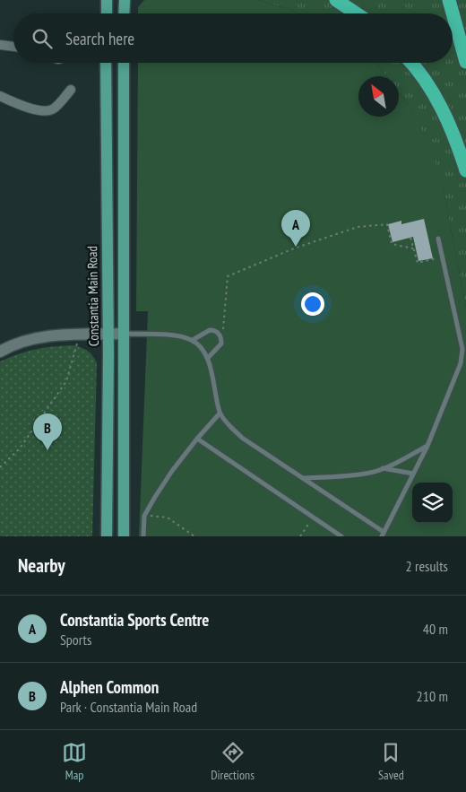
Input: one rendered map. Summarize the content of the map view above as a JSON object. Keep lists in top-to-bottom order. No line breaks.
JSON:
{"streets":{"main road":["Constantia Main Road"]},"north":"top left","page":{"search":"Search here","pins":["A","B"],"heading":["Nearby","2 results"],"list":[{"mark":"A","name":"Constantia Sports Centre","note":"Sports","value":"40 m"},{"mark":"B","name":"Alphen Common","note":"Park · Constantia Main Road","value":"210 m"}],"nav":["Map","Directions","Saved"]}}
